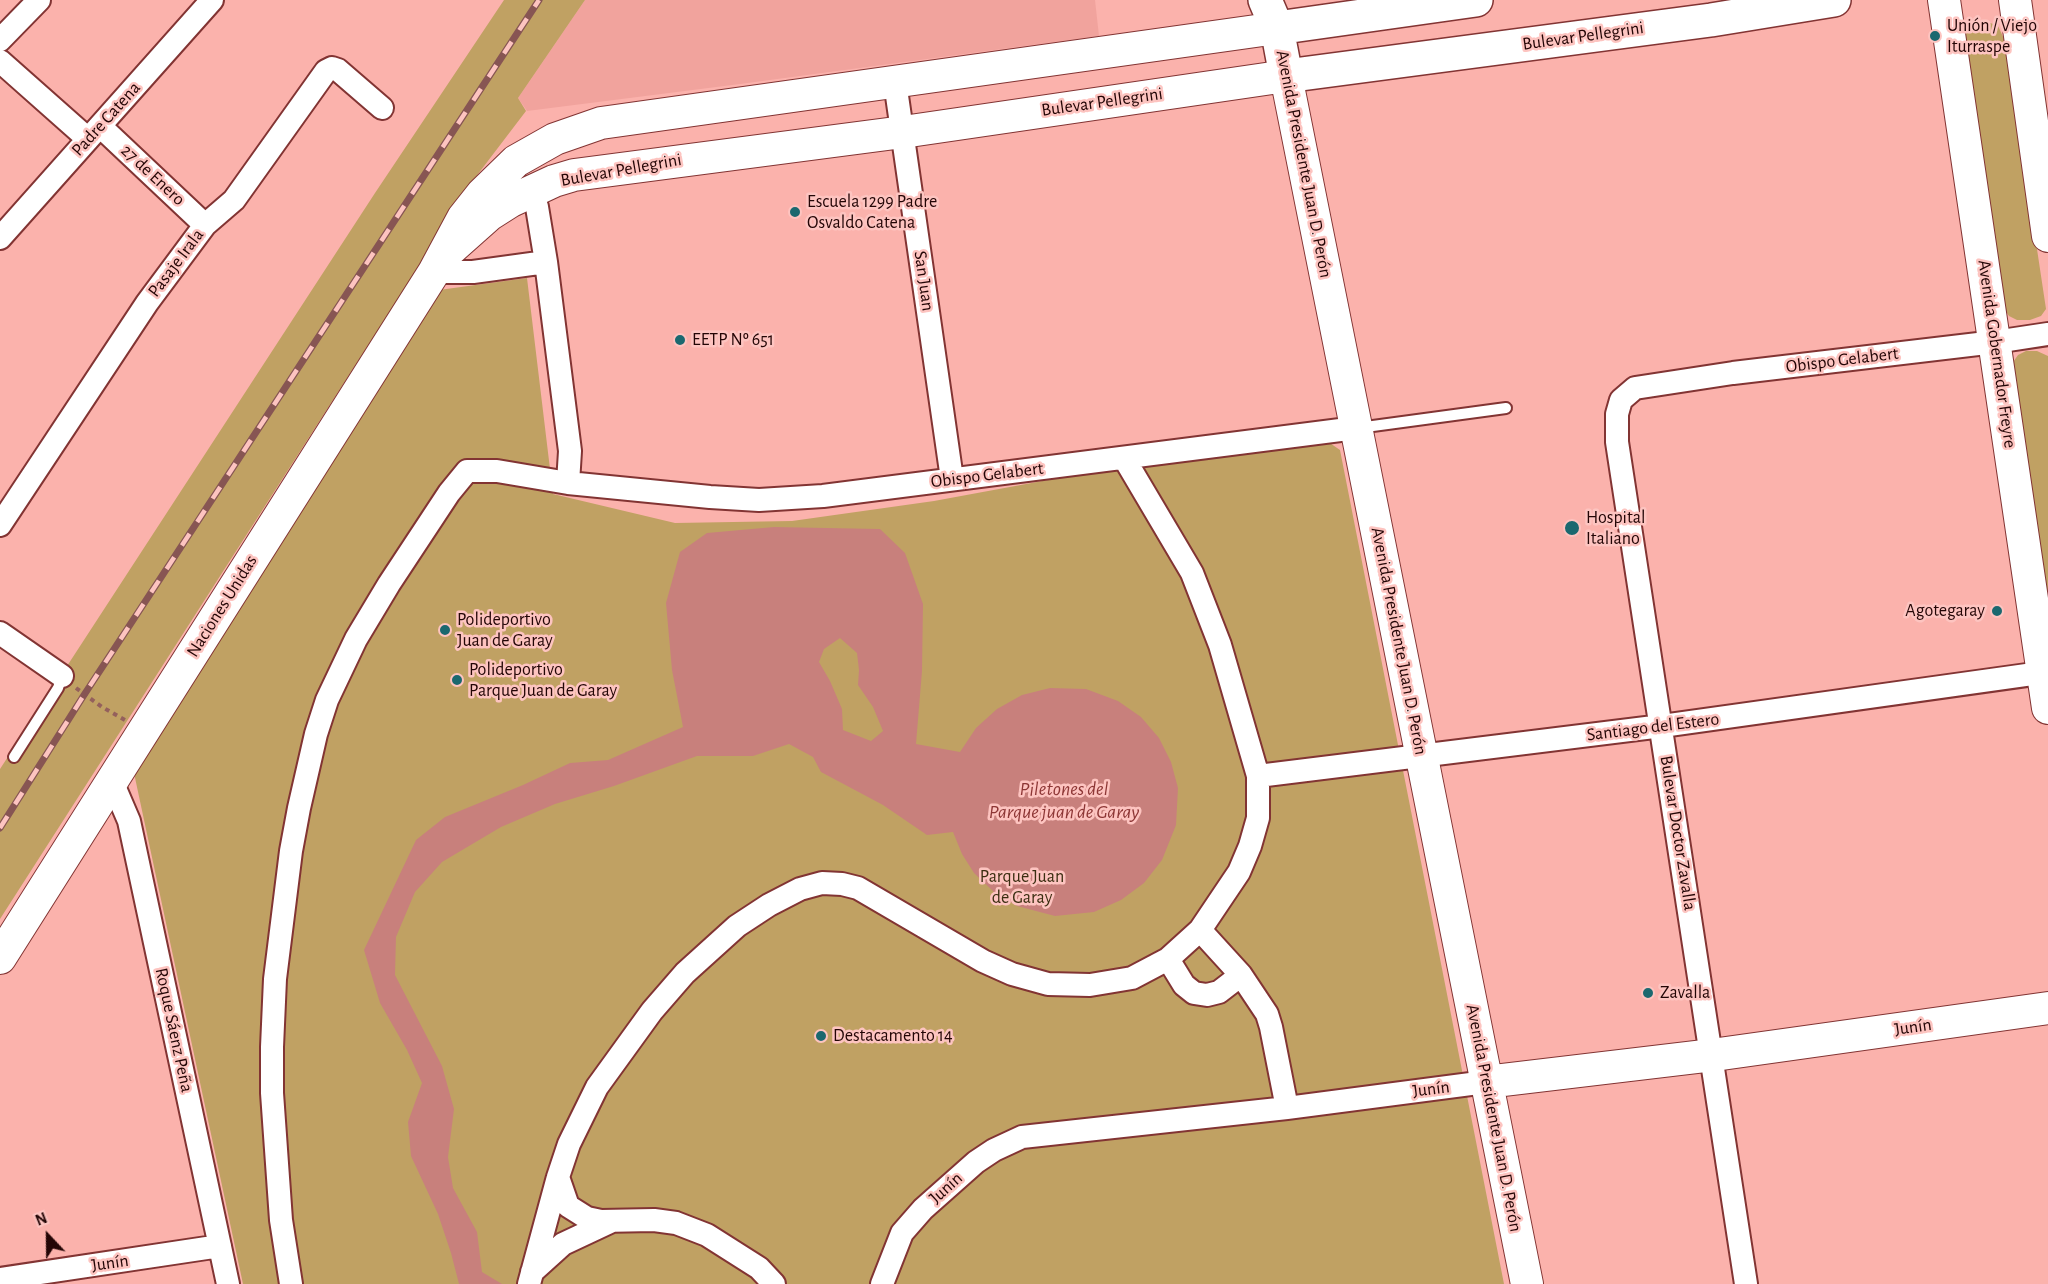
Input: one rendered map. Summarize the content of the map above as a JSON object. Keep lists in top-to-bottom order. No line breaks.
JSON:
{"streets":{"main road":["Bulevar Pellegrini","Avenida Presidente Juan D. Perón"],"street":["Padre Catena","27 de Enero","Pasaje Irala","San Juan","Avenida Gobernador Freyre","Obispo Gelabert","Naciones Unidas","Santiago del Estero","Bulevar Doctor Zavalla","Junín","Roque Sáenz Peña"]},"crossings":[["Bulevar Pellegrini","Avenida Presidente Juan D. Perón"],["Bulevar Pellegrini","San Juan"],["Bulevar Pellegrini","Naciones Unidas"],["Padre Catena","27 de Enero"],["Avenida Presidente Juan D. Perón","Obispo Gelabert"],["Avenida Presidente Juan D. Perón","Santiago del Estero"],["Avenida Presidente Juan D. Perón","Junín"],["27 de Enero","Pasaje Irala"],["San Juan","Obispo Gelabert"],["Avenida Gobernador Freyre","Obispo Gelabert"],["Avenida Gobernador Freyre","Santiago del Estero"],["Obispo Gelabert","Bulevar Doctor Zavalla"],["Naciones Unidas","Roque Sáenz Peña"],["Santiago del Estero","Bulevar Doctor Zavalla"],["Bulevar Doctor Zavalla","Junín"],["Junín","Roque Sáenz Peña"]],"water":["Piletones del Parque juan de Garay"],"parks":["Parque Juan de Garay"],"places":["Unión / Viejo Iturraspe","Escuela 1299 Padre Osvaldo Catena","EETP Nº 651","Hospital Italiano","Agotegaray","Polideportivo Juan de Garay","Polideportivo Parque Juan de Garay","Zavalla","Destacamento 14"],"north":"top"}
